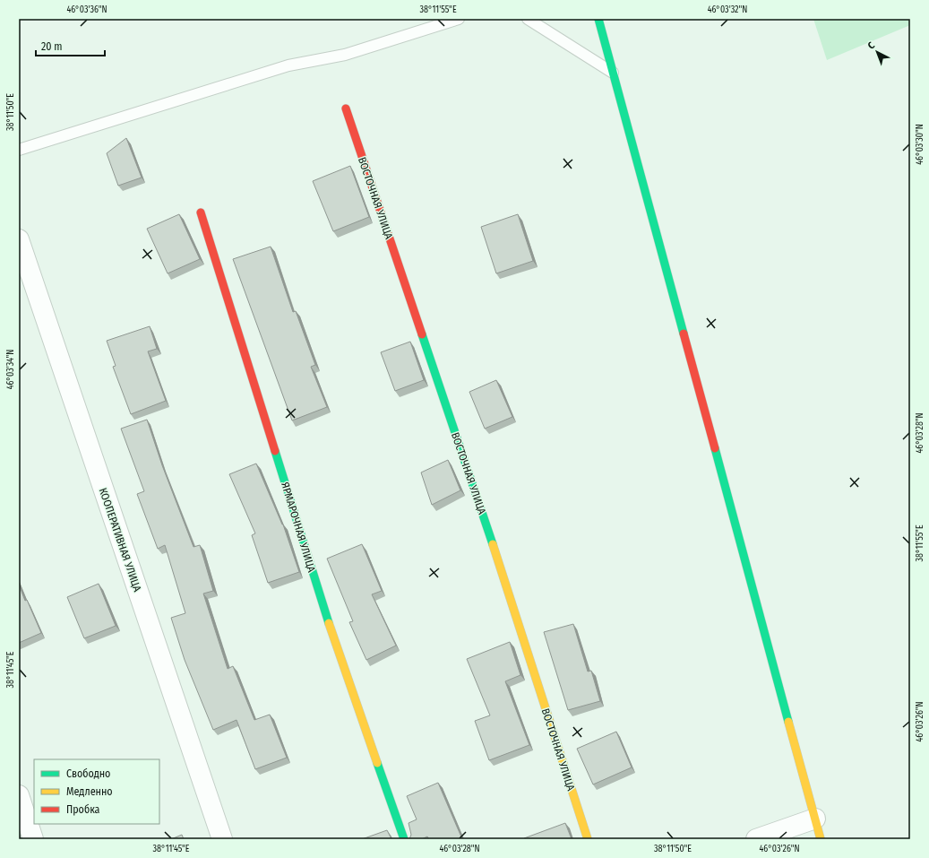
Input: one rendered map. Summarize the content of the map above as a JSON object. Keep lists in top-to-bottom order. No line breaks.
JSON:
{"streets":{"street":["ВОСТОЧНАЯ УЛИЦА","ЯРМАРОЧНАЯ УЛИЦА","КООПЕРАТИВНАЯ УЛИЦА"]},"legend":["Свободно","Медленно","Пробка"],"scale_bar":"20 m","north":"top left","coordinates":["46°03'36\"N","38°11'55\"E","46°03'32\"N","38°11'50\"E","46°03'30\"N","46°03'34\"N","46°03'28\"N","38°11'45\"E","46°03'26\"N"]}
